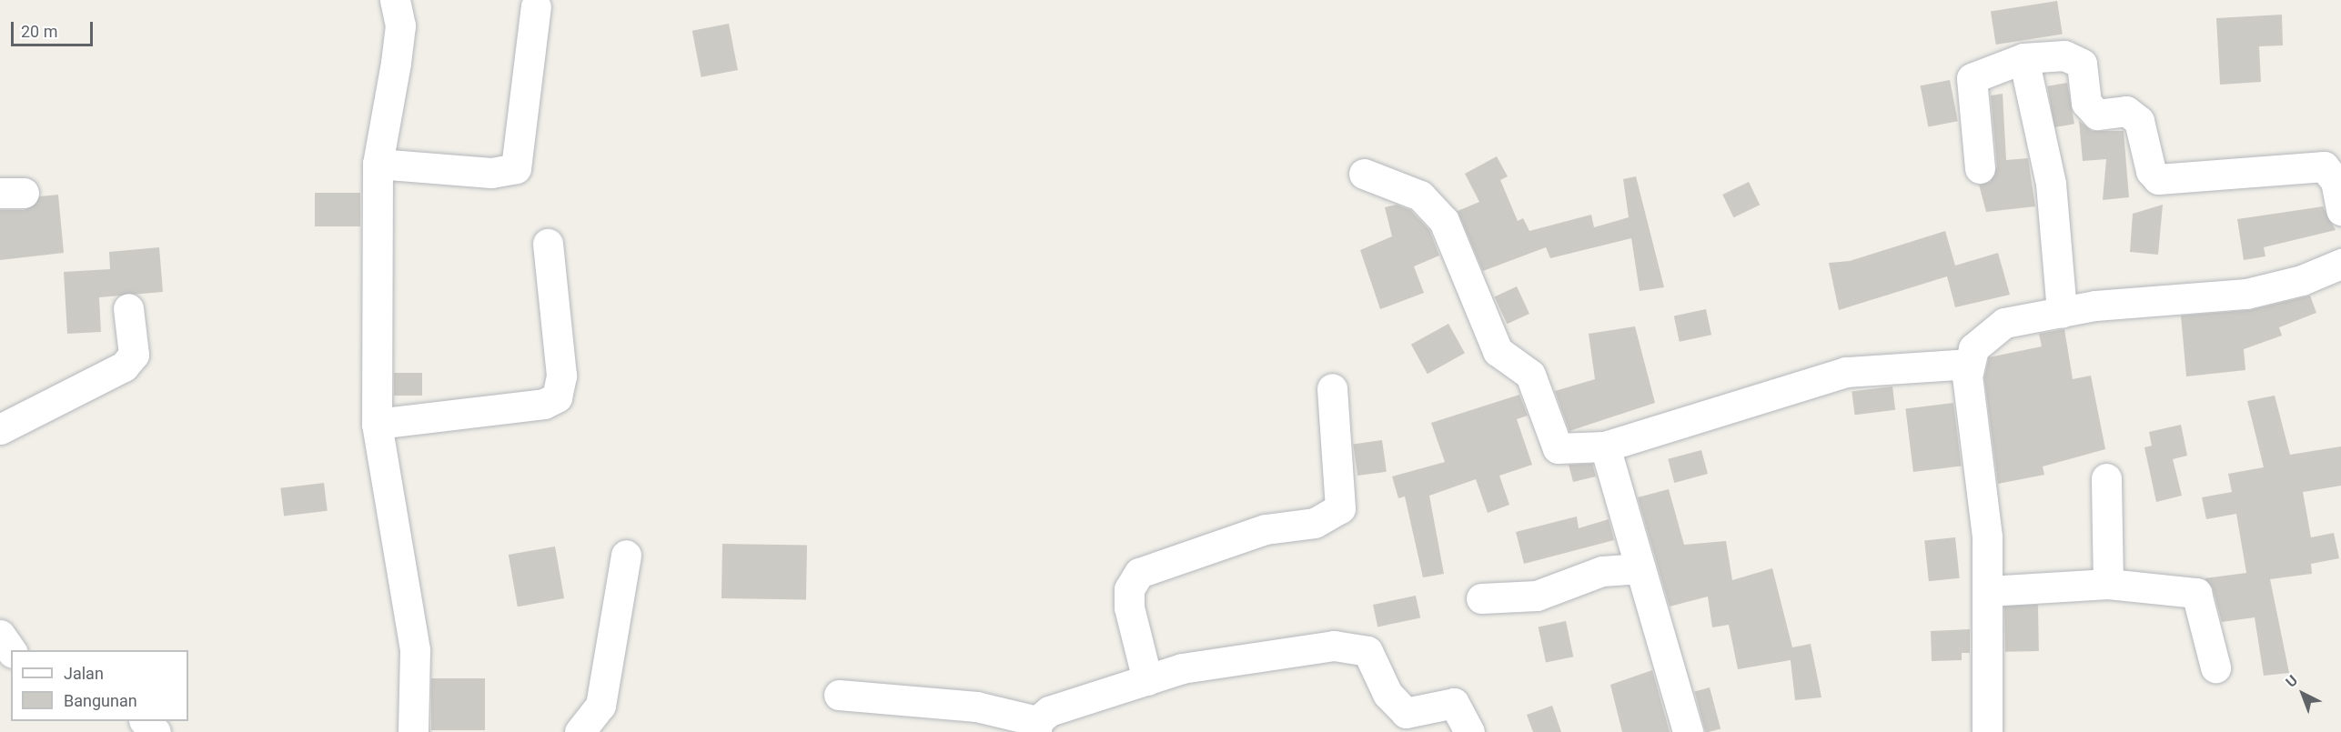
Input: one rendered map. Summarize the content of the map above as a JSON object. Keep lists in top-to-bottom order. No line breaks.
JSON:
{"legend":["Jalan","Bangunan"],"scale_bar":"20 m","north":"top left"}
